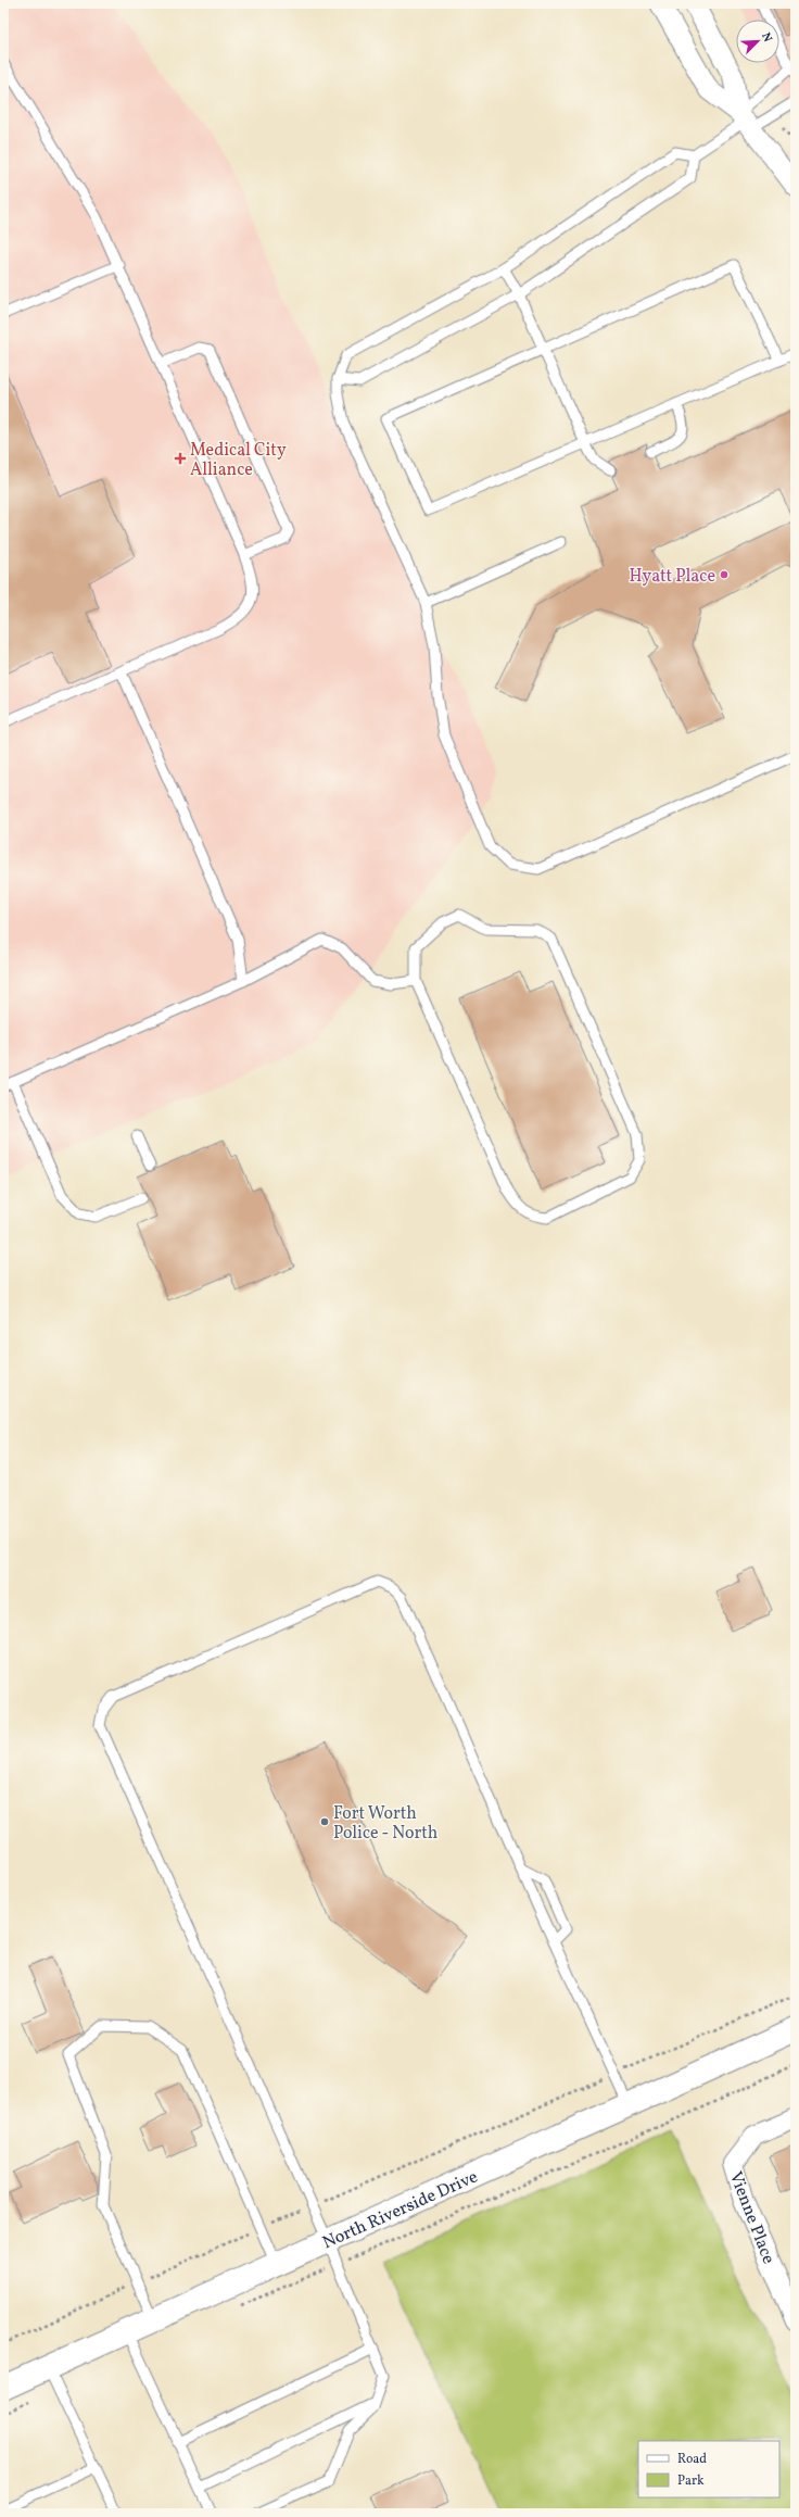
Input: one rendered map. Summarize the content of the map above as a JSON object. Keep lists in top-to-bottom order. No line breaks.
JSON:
{"streets":{"main road":["North Riverside Drive"],"street":["Vienne Place"]},"places":{"health":["Medical City Alliance"],"other":["Hyatt Place","Fort Worth Police - North"]},"legend":["Road","Park"],"north":"top right"}
